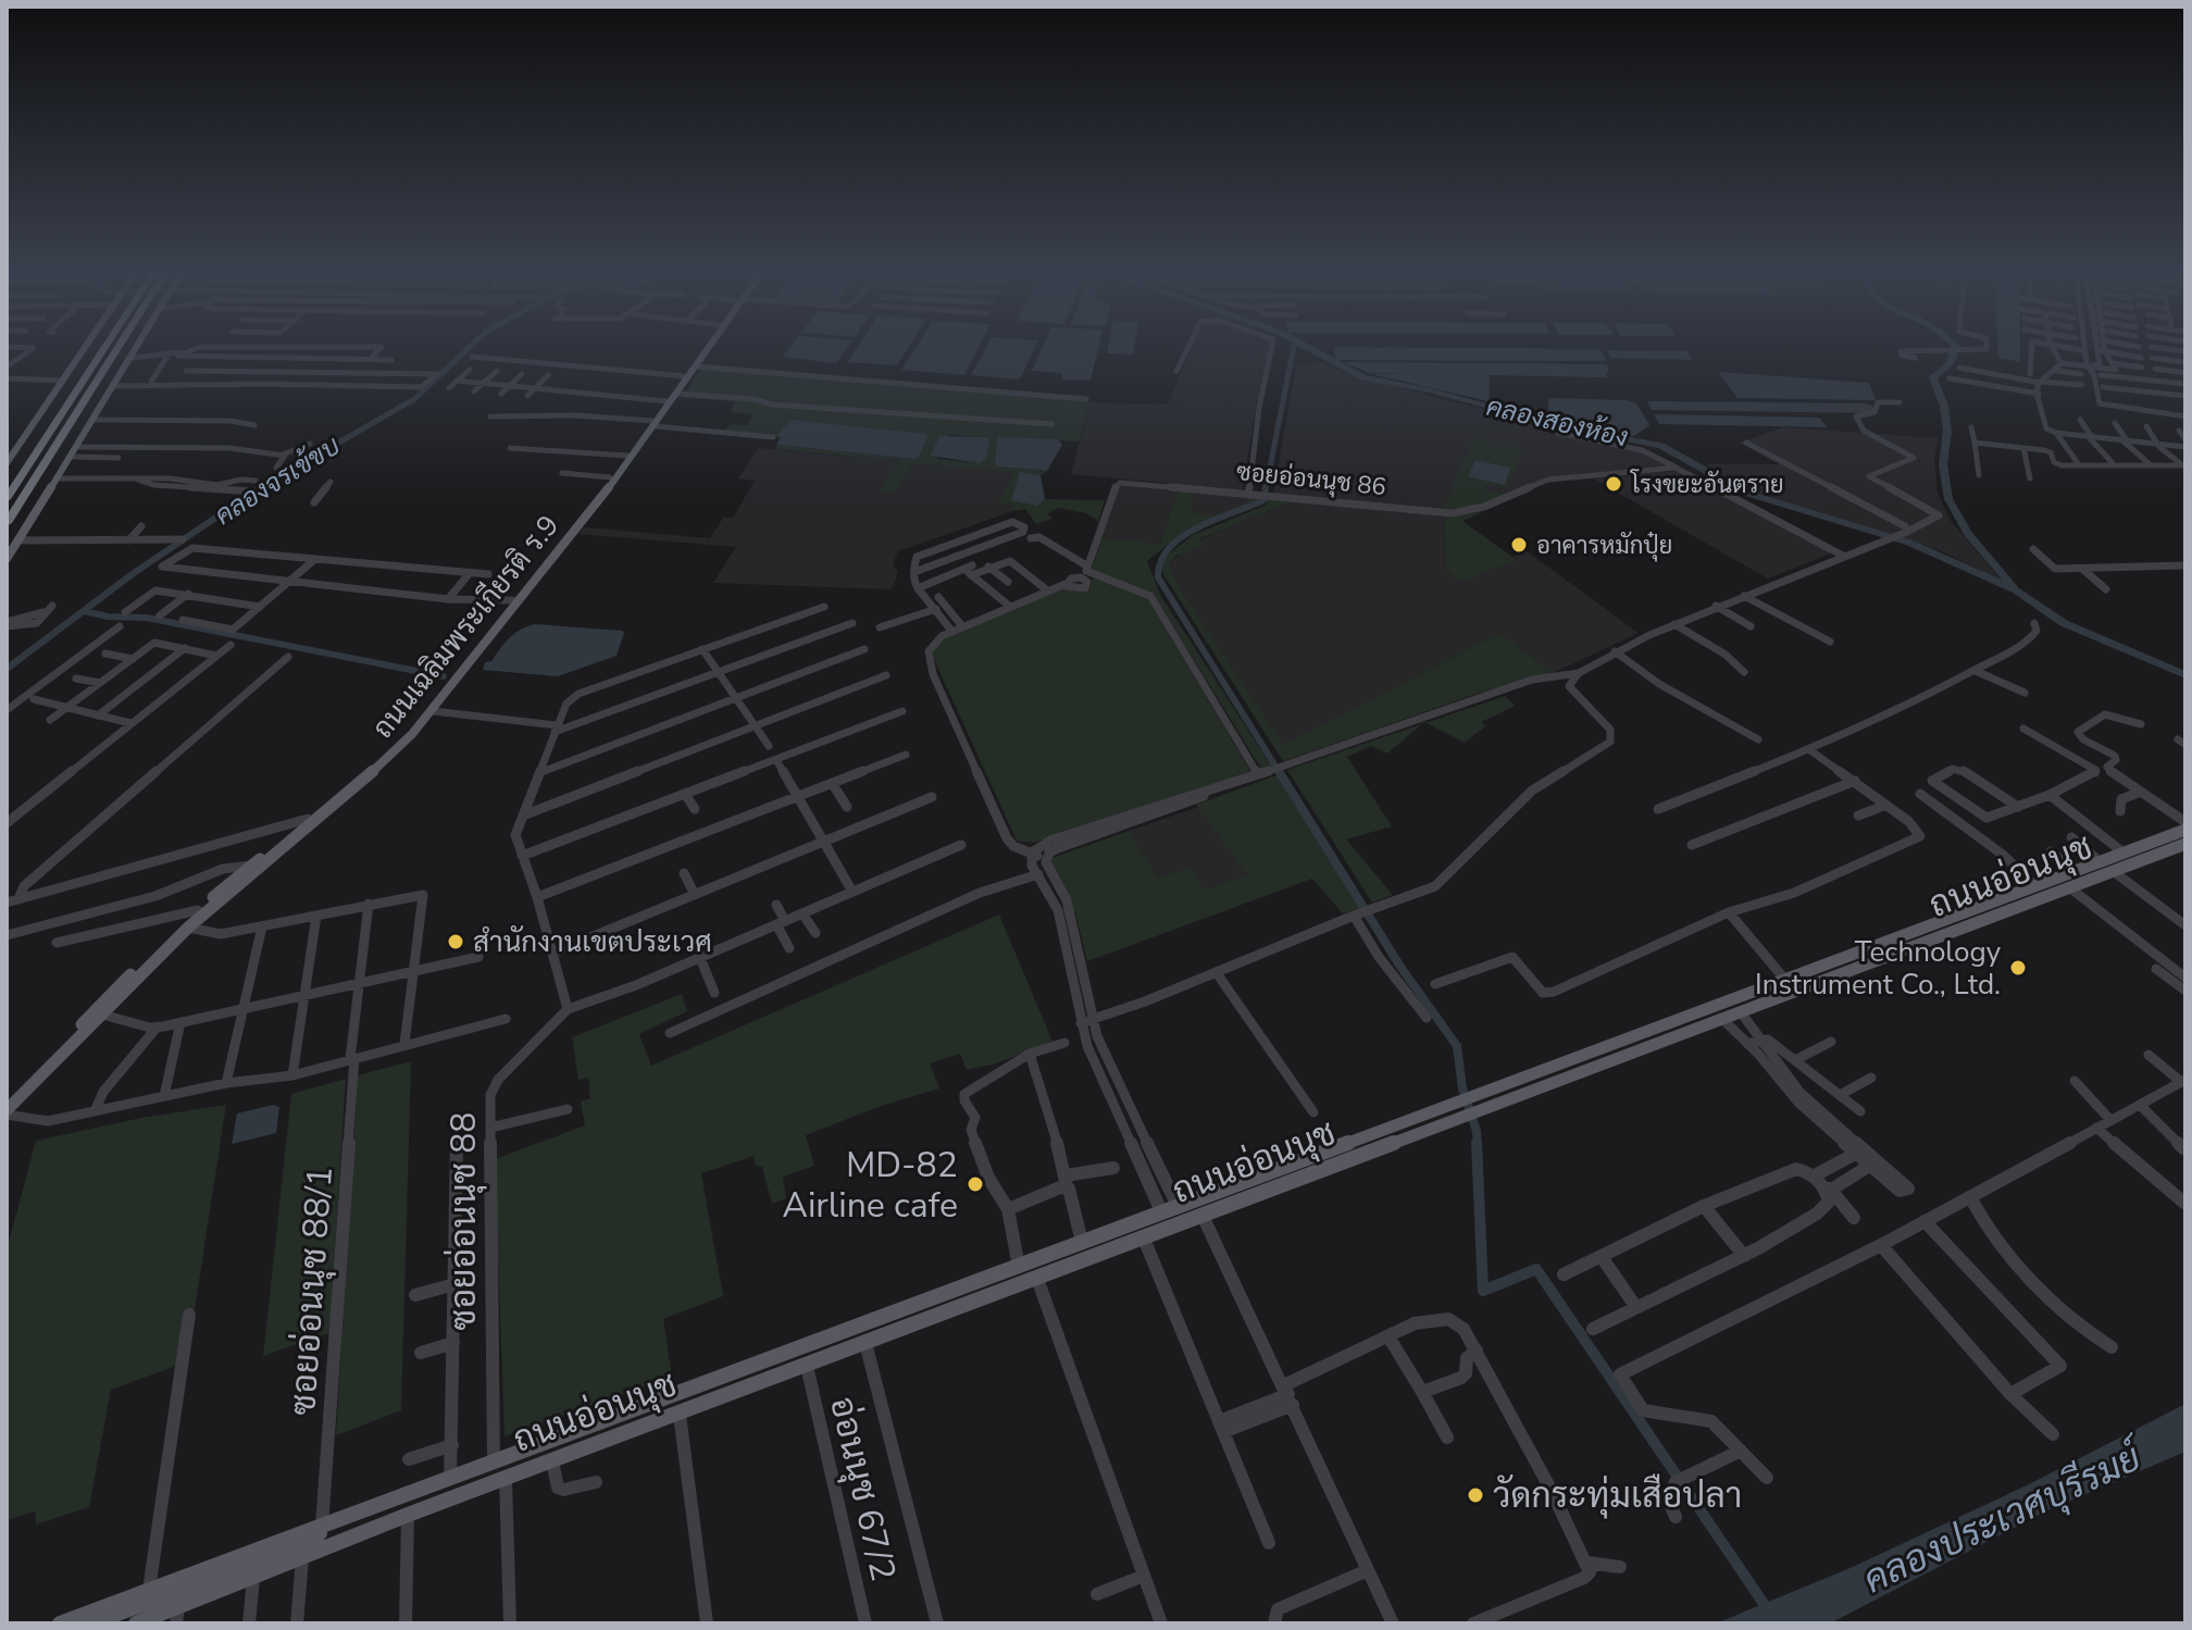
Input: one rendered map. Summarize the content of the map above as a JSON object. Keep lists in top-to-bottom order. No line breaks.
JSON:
{"streets":{"main road":["ถนนเฉลิมพระเกียรติ ร.9","ถนนอ่อนนุช"],"street":["ซอยอ่อนนุช 86","ซอยอ่อนนุช 88","ซอยอ่อนนุช 88/1","อ่อนนุช 67/2"]},"crossings":[["ถนนอ่อนนุช","ซอยอ่อนนุช 88"],["ถนนอ่อนนุช","ซอยอ่อนนุช 88/1"],["ถนนอ่อนนุช","อ่อนนุช 67/2"]],"water":["คลองสองห้อง","คลองจรเข้ขบ","คลองประเวศบุรีรมย์"],"places":["โรงขยะอันตราย","อาคารหมักปุ๋ย","สำนักงานเขตประเวศ","Technology Instrument Co., Ltd.","MD-82 Airline cafe","วัดกระทุ่มเสือปลา"]}
